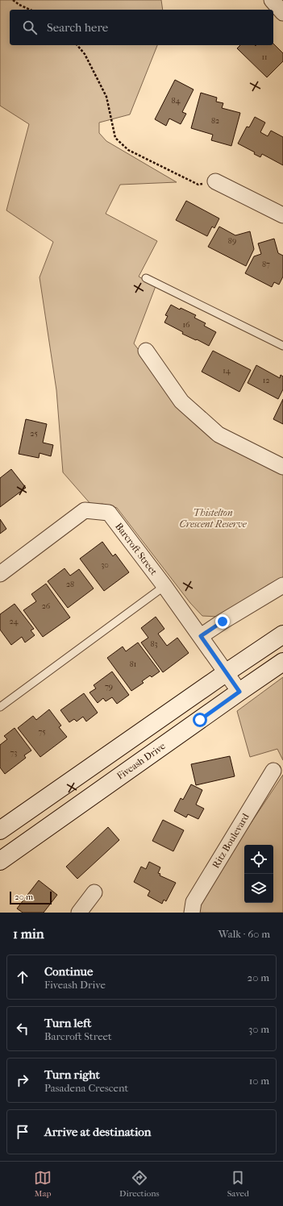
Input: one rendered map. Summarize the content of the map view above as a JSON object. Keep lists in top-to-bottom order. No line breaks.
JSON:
{"streets":{"main road":["Fiveash Drive"],"street":["Barcroft Street","Ritz Boulevard"]},"crossings":[["Barcroft Street","Fiveash Drive"]],"parks":["Thistelton Crescent Reserve"],"house_numbers":["11","84","82","89","87","16","14","12","25","30","28","26","24","83","81","79","75","73"],"scale_bar":"20 m","page":{"search":"Search here","scale":"20 m","heading":["1 min","Walk · 60 m"],"list":[["Continue","Fiveash Drive","20 m"],["Turn left","Barcroft Street","30 m"],["Turn right","Pasadena Crescent","10 m"],"Arrive at destination"],"nav":["Map","Directions","Saved"]}}
